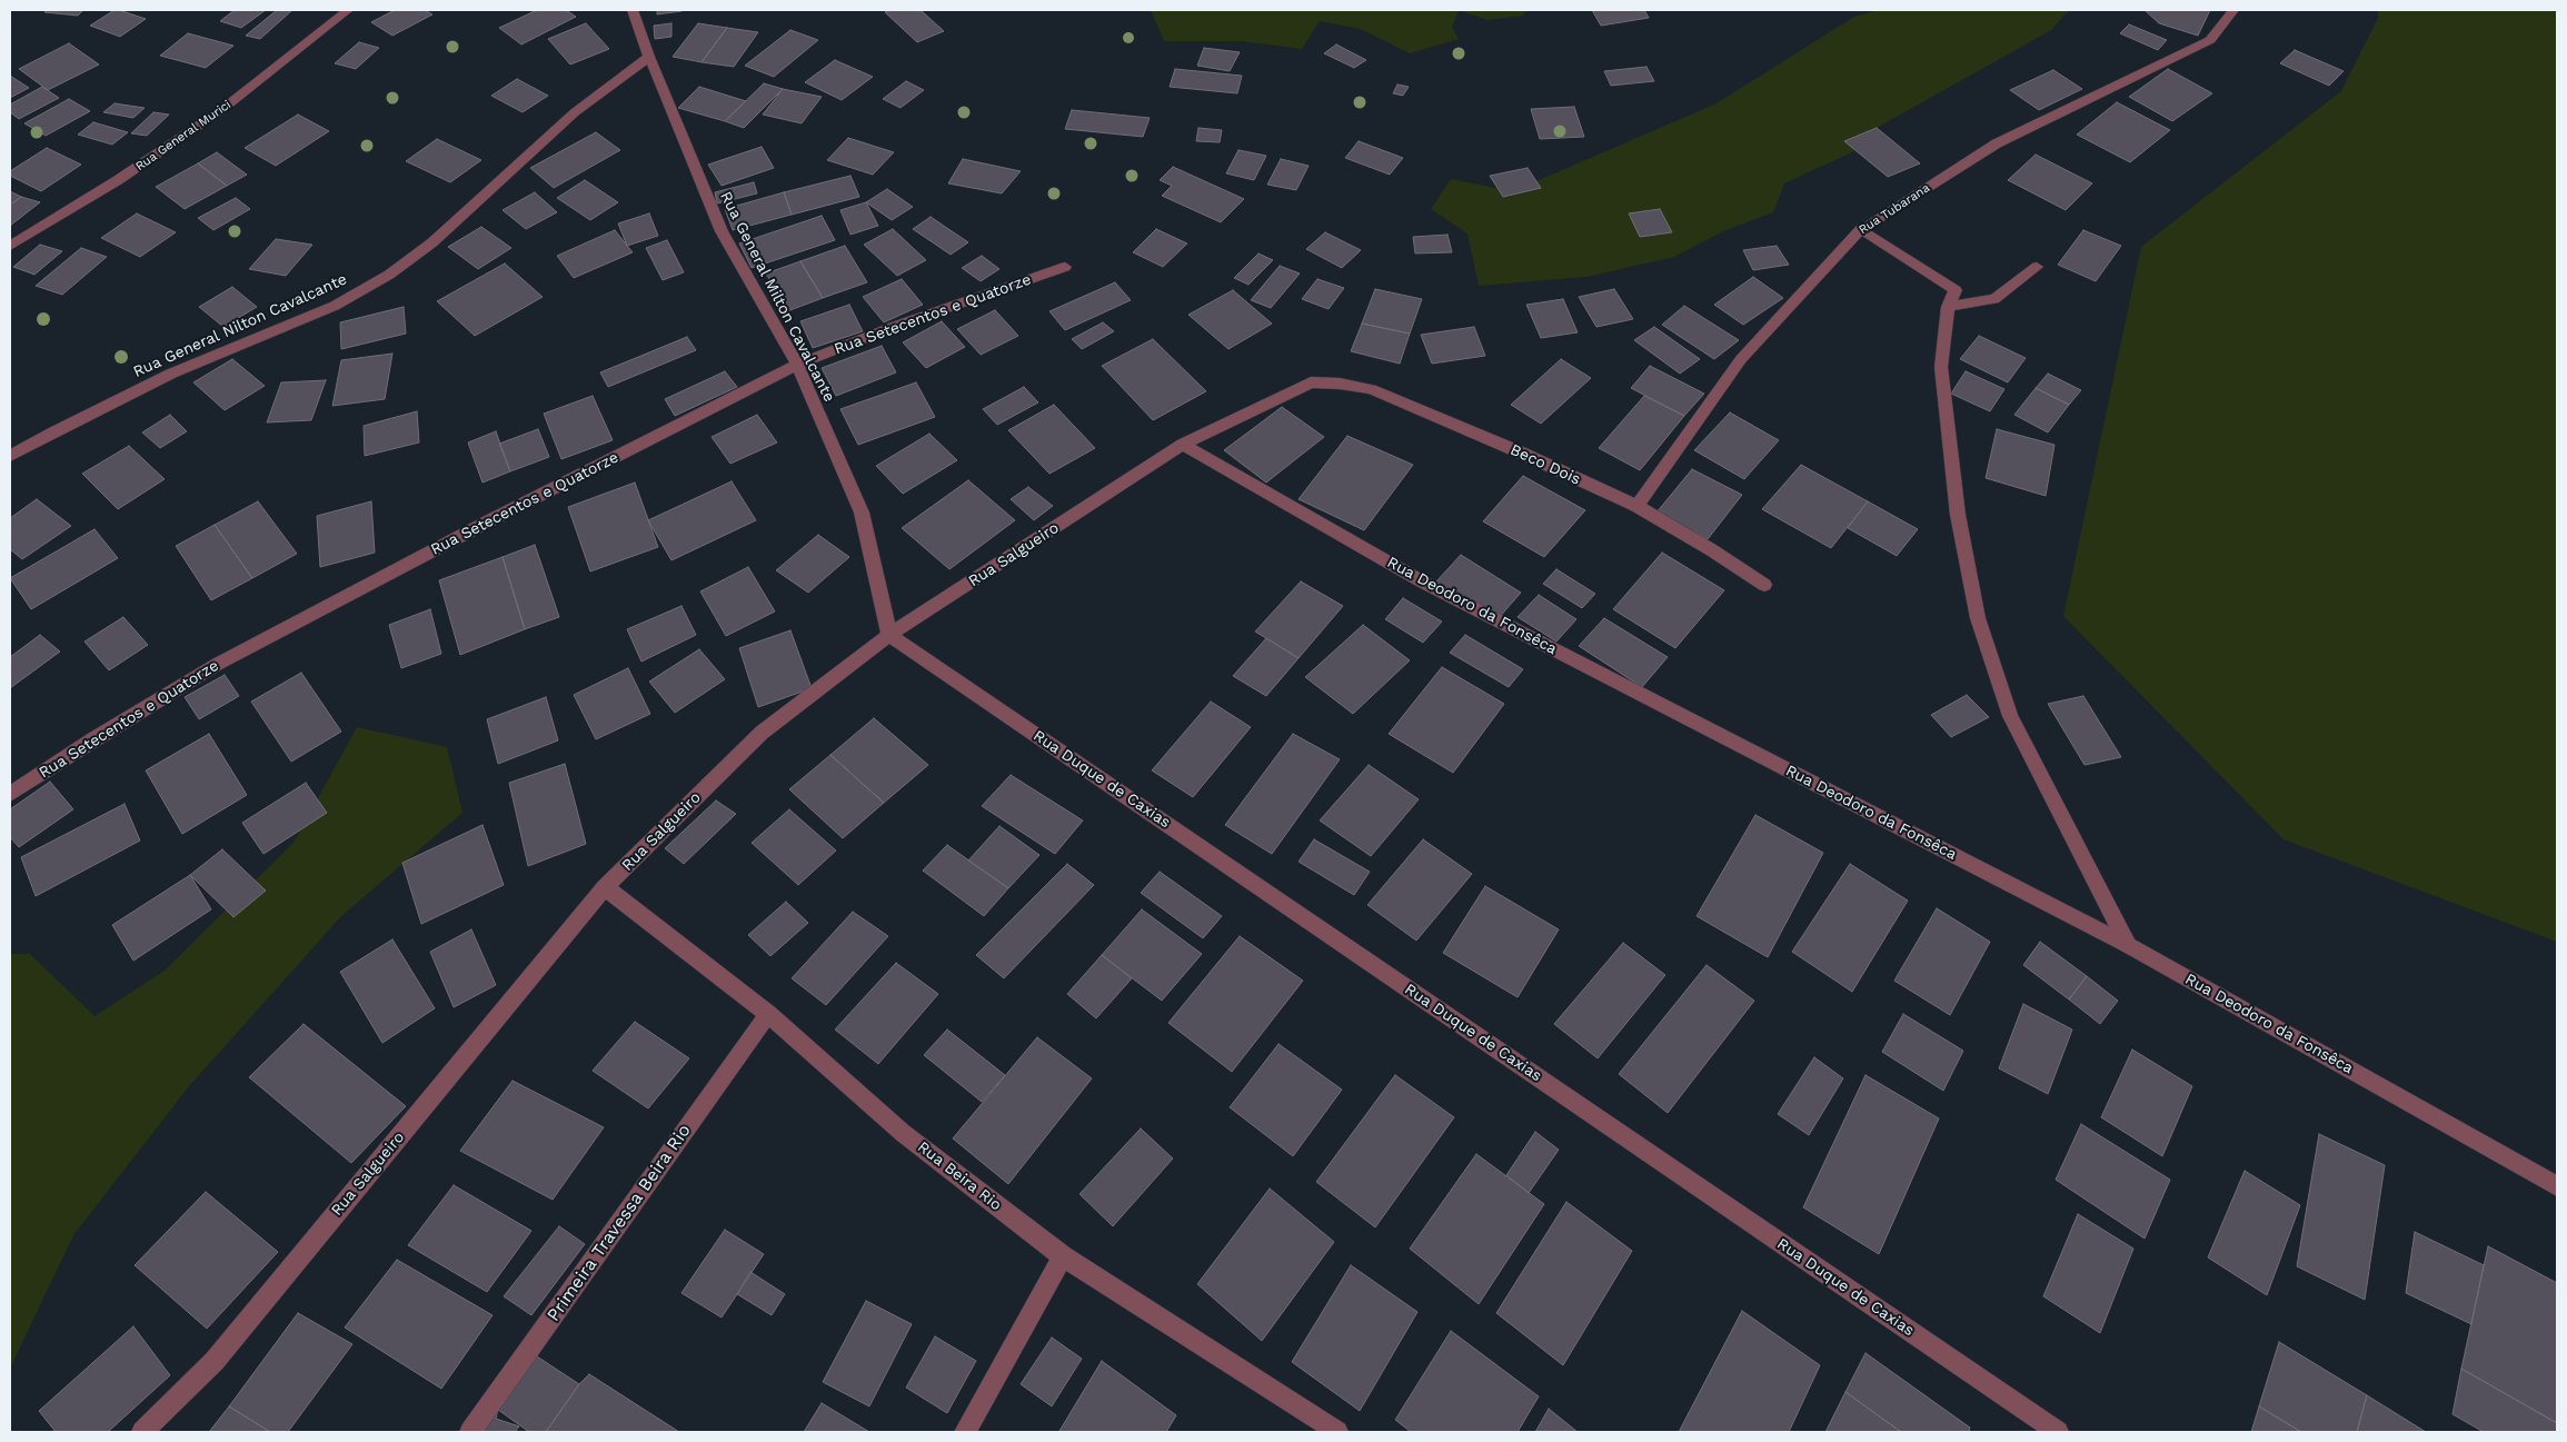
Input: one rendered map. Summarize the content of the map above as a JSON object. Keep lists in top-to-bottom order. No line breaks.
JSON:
{"streets":{"street":["Rua General Murici","Rua Tubarana","Rua General Milton Cavalcante","Rua Setecentos e Quatorze","Rua General Nilton Cavalcante","Beco Dois","Rua Salgueiro","Rua Deodoro da Fonsêca","Rua Duque de Caxias","Rua Beira Rio","Primeira Travessa Beira Rio"]},"crossings":[["Rua Tubarana","Beco Dois"],["Rua General Milton Cavalcante","Rua Setecentos e Quatorze"],["Rua General Milton Cavalcante","Rua General Nilton Cavalcante"],["Rua General Milton Cavalcante","Rua Salgueiro"],["Rua General Milton Cavalcante","Rua Duque de Caxias"],["Beco Dois","Rua Salgueiro"],["Rua Salgueiro","Rua Deodoro da Fonsêca"],["Rua Salgueiro","Rua Duque de Caxias"],["Rua Salgueiro","Rua Beira Rio"],["Rua Beira Rio","Primeira Travessa Beira Rio"]]}
